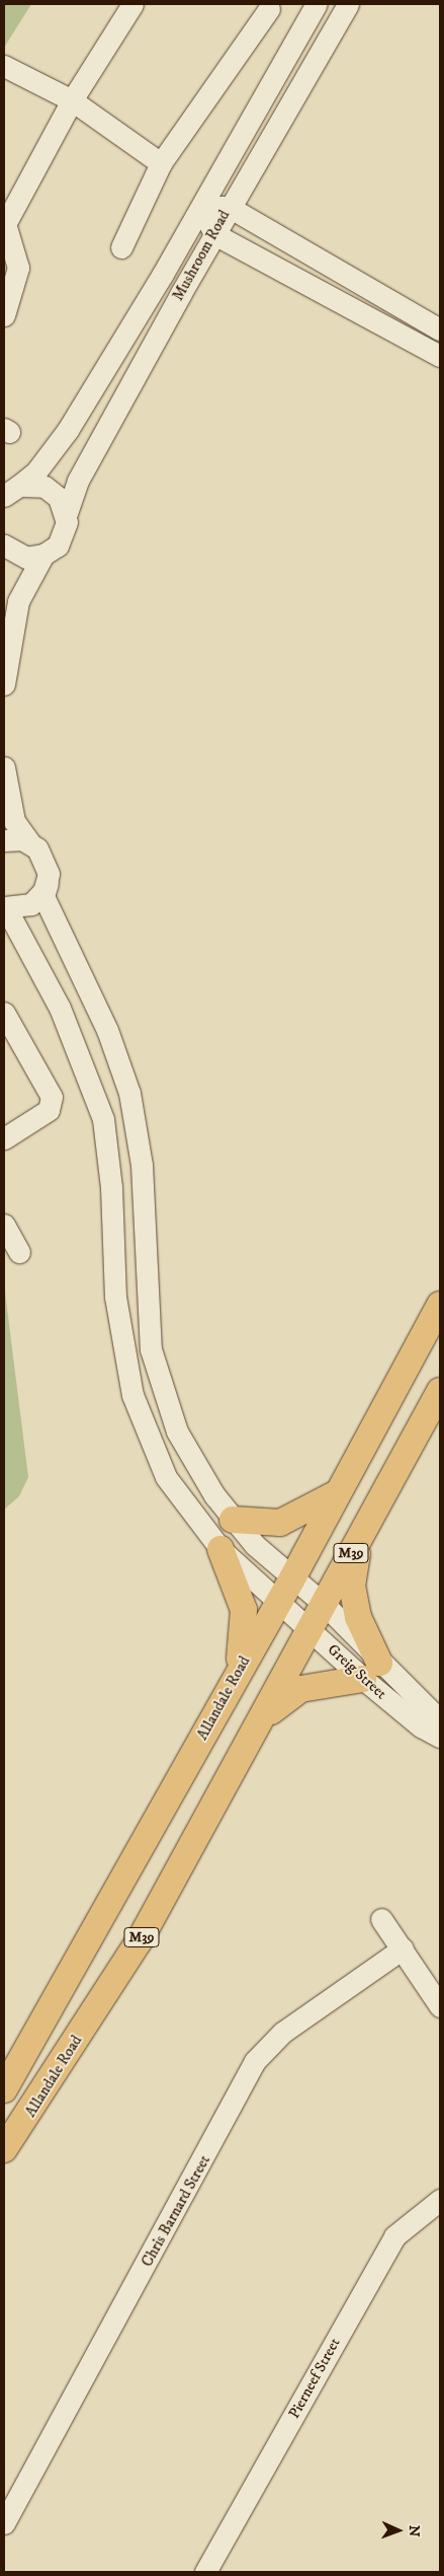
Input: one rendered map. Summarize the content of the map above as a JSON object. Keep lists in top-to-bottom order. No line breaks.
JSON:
{"streets":{"main road":["M39","Allandale Road"],"street":["Mushroom Road","Greig Street","Chris Barnard Street","Pierneef Street"]},"crossings":[["Greig Street","Allandale Road"]],"north":"right"}
